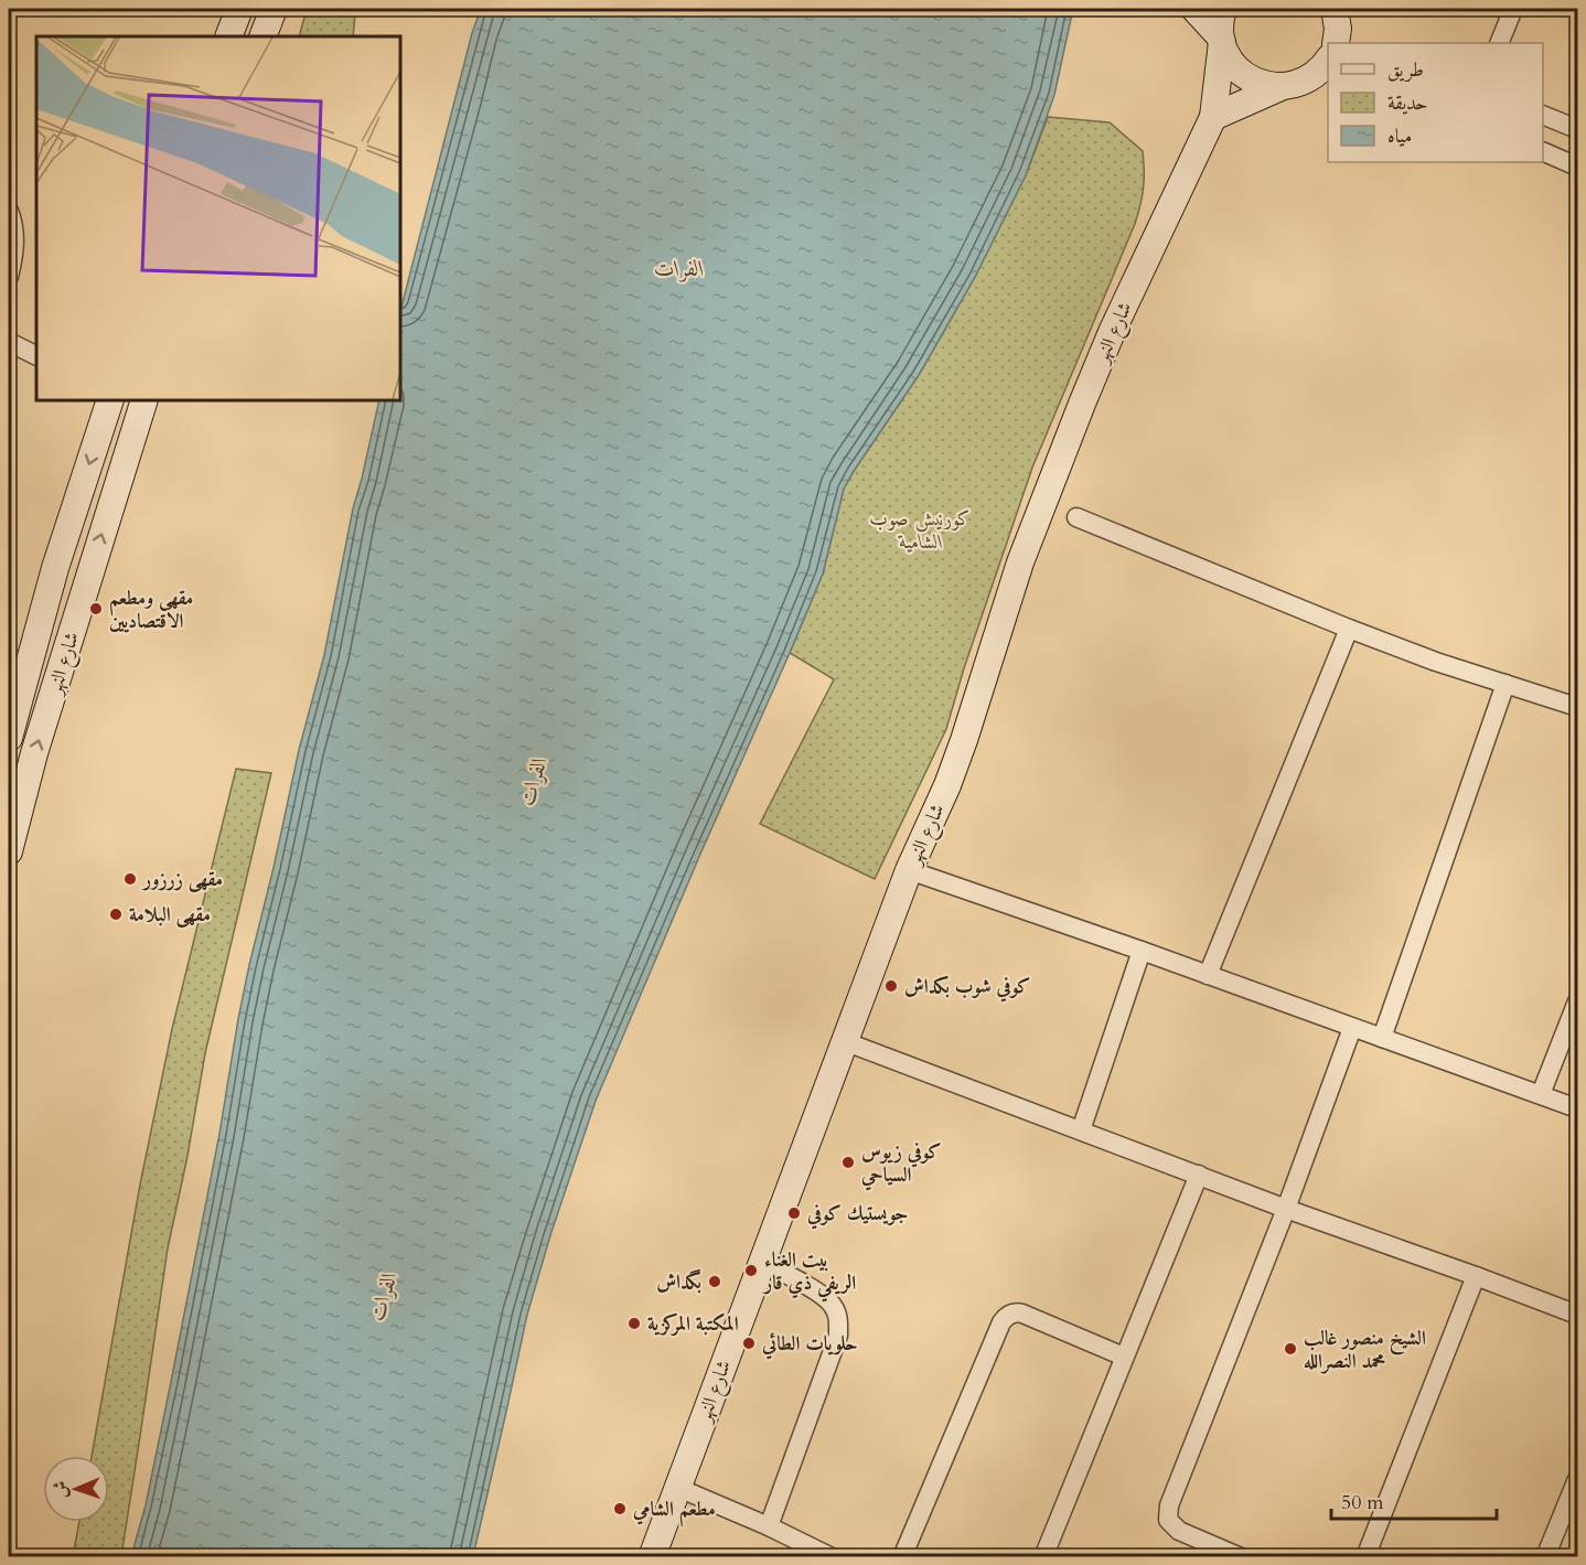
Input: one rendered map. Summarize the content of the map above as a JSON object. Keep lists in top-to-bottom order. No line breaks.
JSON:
{"streets":{"main road":["شارع النهر"]},"water":["الفرات"],"parks":["كورنيش صوب الشامية"],"places":["مقهى ومطعم الاقتصاديين","مقهى زرزور","مقهى البلامة","كوفي شوب بكداش","كوفي زيوس السياحي","جويستيك كوفي","بيت الغناء الريفي ذي قار","بگداش","المكتبة المركزية","حلويات الطائي","الشيخ منصور غالب محمد النصرالله","مطعم الشامي"],"legend":["طريق","حديقة","مياه"],"scale_bar":"50 m","north":"left"}
